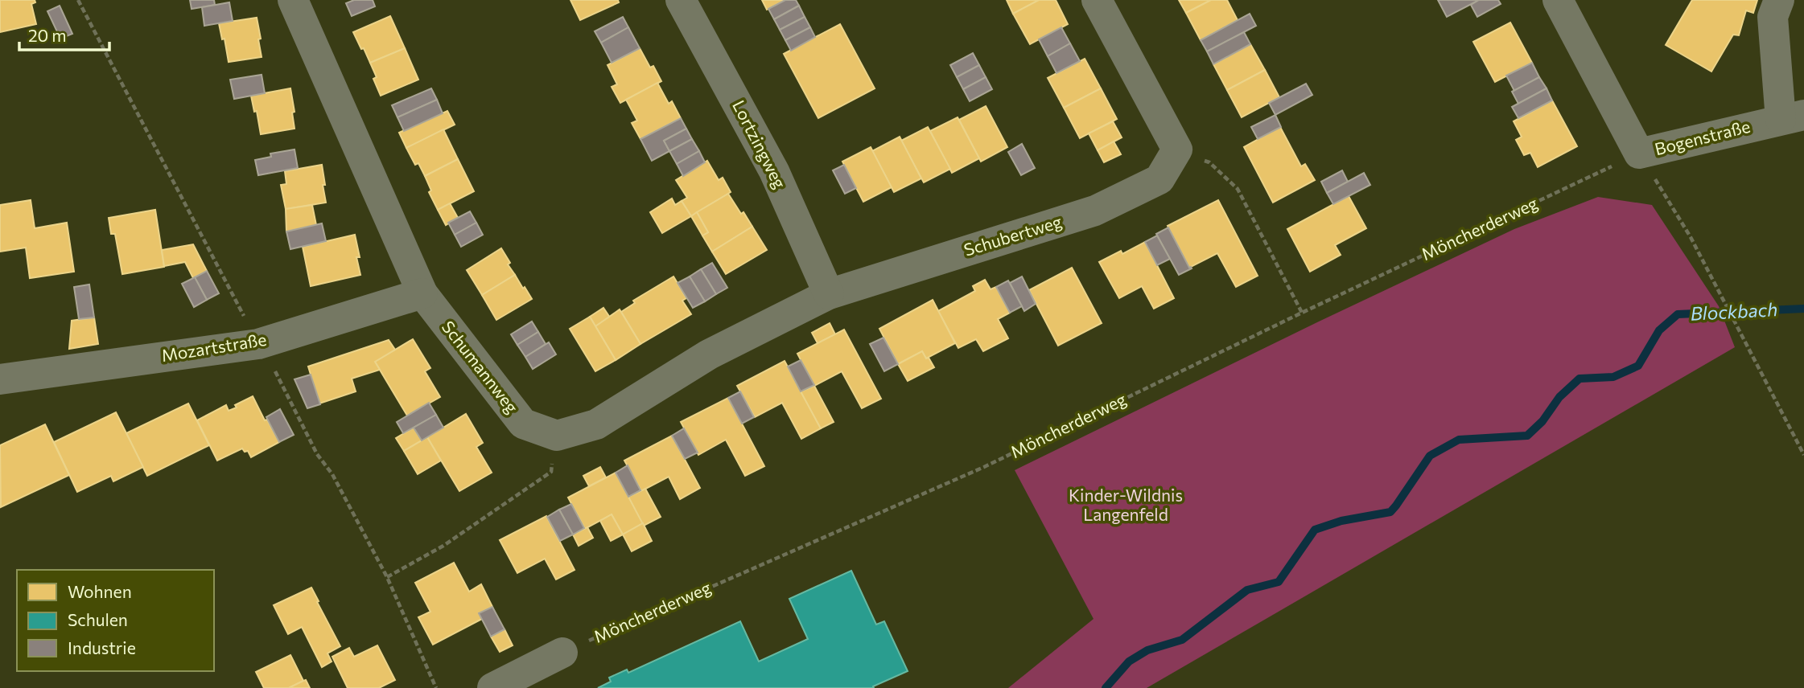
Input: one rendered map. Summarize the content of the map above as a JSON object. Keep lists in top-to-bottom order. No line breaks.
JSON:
{"streets":{"street":["Bogenstraße","Lortzingweg","Schubertweg","Mozartstraße","Schumannweg"],"path":["Möncherderweg"]},"crossings":[["Bogenstraße","Möncherderweg"],["Lortzingweg","Schubertweg"],["Mozartstraße","Schumannweg"]],"water":["Blockbach"],"parks":["Kinder-Wildnis Langenfeld"],"legend":["Wohnen","Schulen","Industrie"],"scale_bar":"20 m"}
